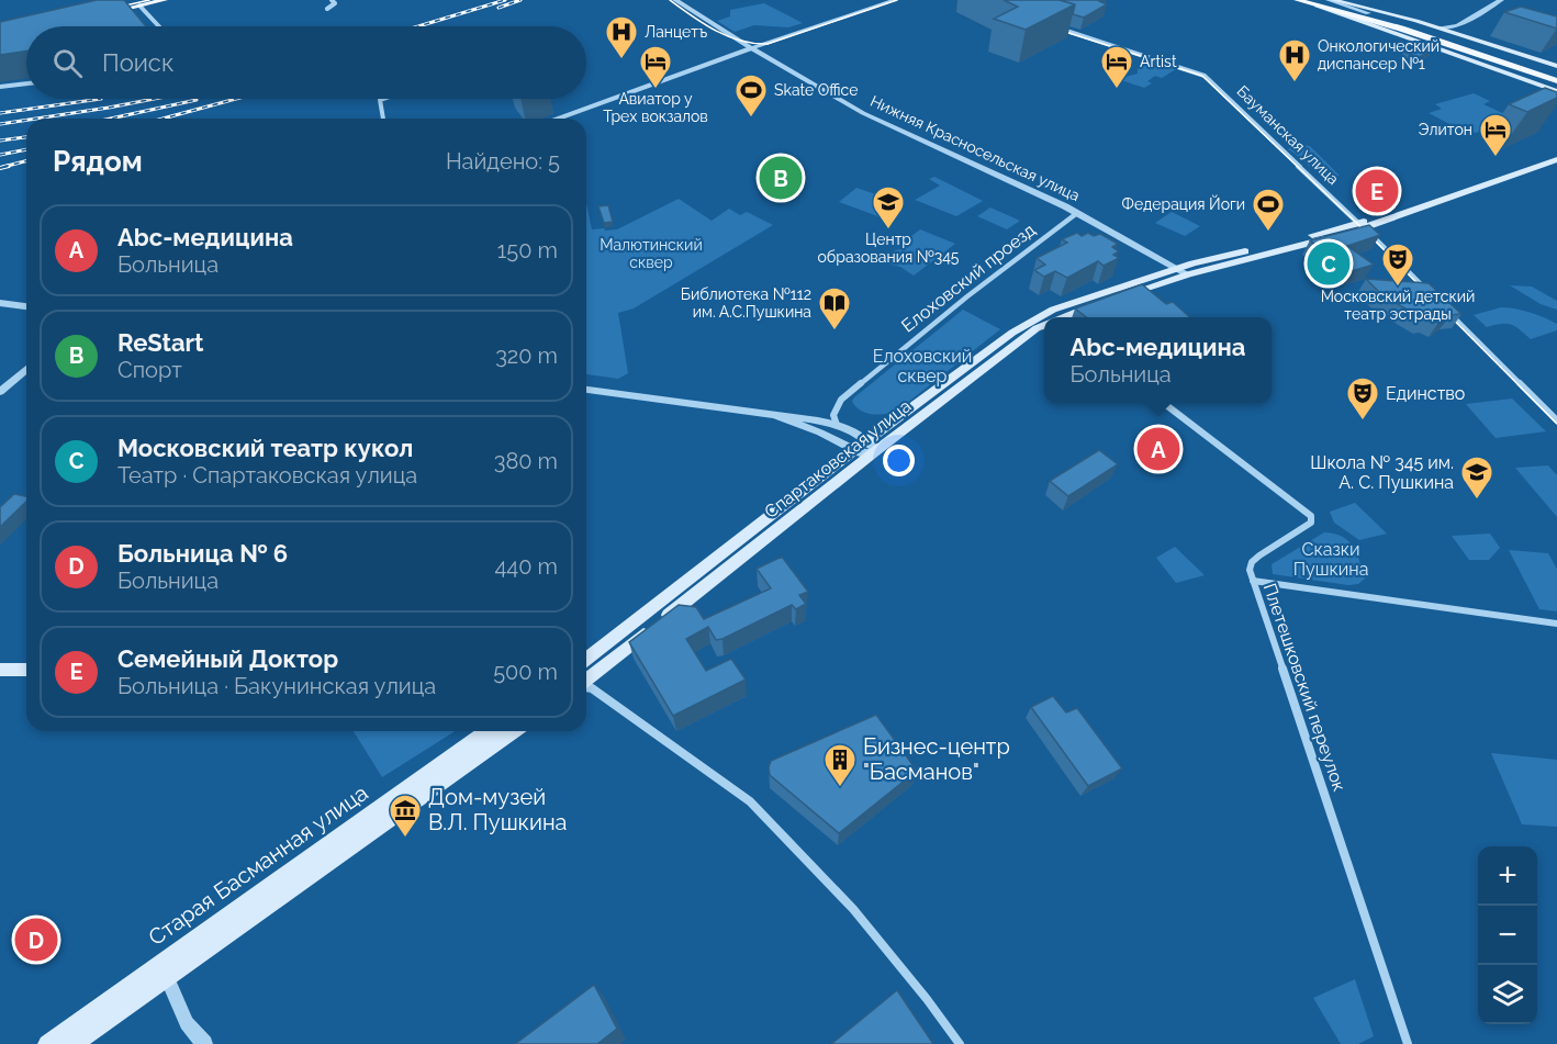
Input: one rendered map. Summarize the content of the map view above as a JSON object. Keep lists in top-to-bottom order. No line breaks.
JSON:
{"streets":{"main road":["Спартаковская улица","Старая Басманная улица"],"street":["Бауманская улица","Нижняя Красносельская улица","Елоховский проезд","Плетешковский переулок"]},"crossings":[["Бауманская улица","Спартаковская улица"],["Нижняя Красносельская улица","Елоховский проезд"],["Нижняя Красносельская улица","Спартаковская улица"]],"parks":["Малютинский сквер","Елоховский сквер","Сказки Пушкина"],"places":{"hospital":["Ланцетъ","Онкологический диспансер №1"],"hotel":["Авиатор у Трех вокзалов","Artist","Элитон"],"sports":["Skate Office","Федерация Йоги"],"school or university":["Центр образования №345","Школа № 345 им. А. С. Пушкина"],"theatre":["Московский детский театр эстрады","Единство"],"library":["Библиотека №112 им. А.С.Пушкина"],"building":["Бизнес-центр \"Басманов\""],"museum":["Дом-музей В.Л. Пушкина"]},"page":{"search":"Поиск","heading":["Рядом","Найдено: 5"],"pins":["B","E","C","A","D"],"list":[{"mark":"A","name":"Abc-медицина","note":"Больница","value":"150 m"},{"mark":"B","name":"ReStart","note":"Спорт","value":"320 m"},{"mark":"C","name":"Московский театр кукол","note":"Театр · Спартаковская улица","value":"380 m"},{"mark":"D","name":"Больница № 6","note":"Больница","value":"440 m"},{"mark":"E","name":"Семейный Доктор","note":"Больница · Бакунинская улица","value":"500 m"}],"popup":["Abc-медицина","Больница"],"map_buttons":["+","−"]}}
